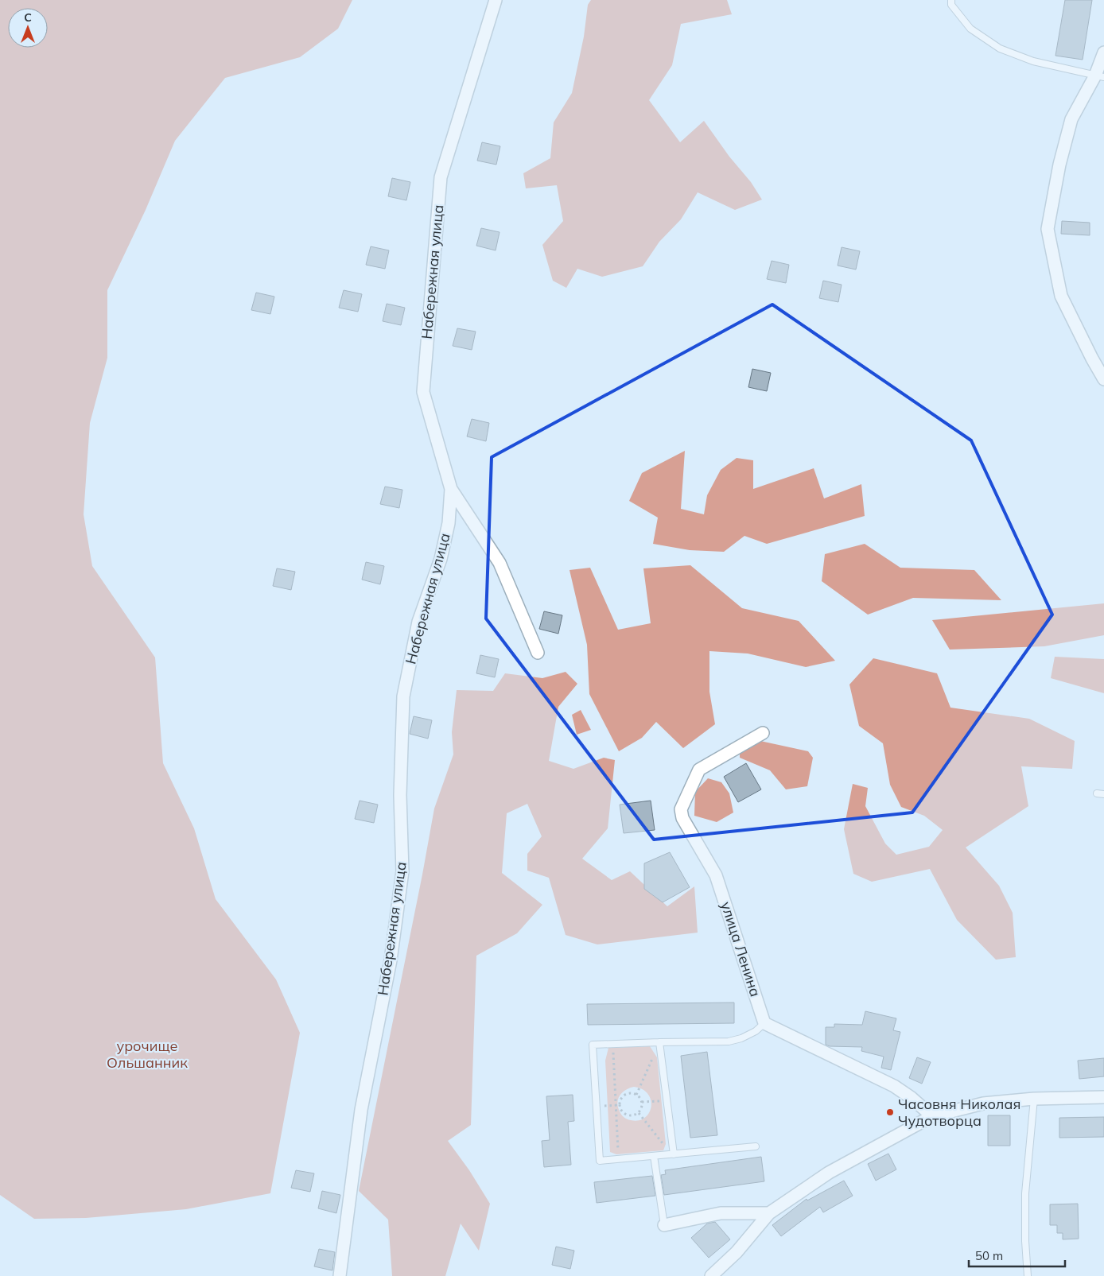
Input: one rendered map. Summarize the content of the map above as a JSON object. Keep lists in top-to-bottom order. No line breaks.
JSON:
{"streets":{"street":["Набережная улица","улица Ленина"]},"parks":["урочище Ольшанник"],"places":["Часовня Николая Чудотворца"],"scale_bar":"50 m","north":"top"}
